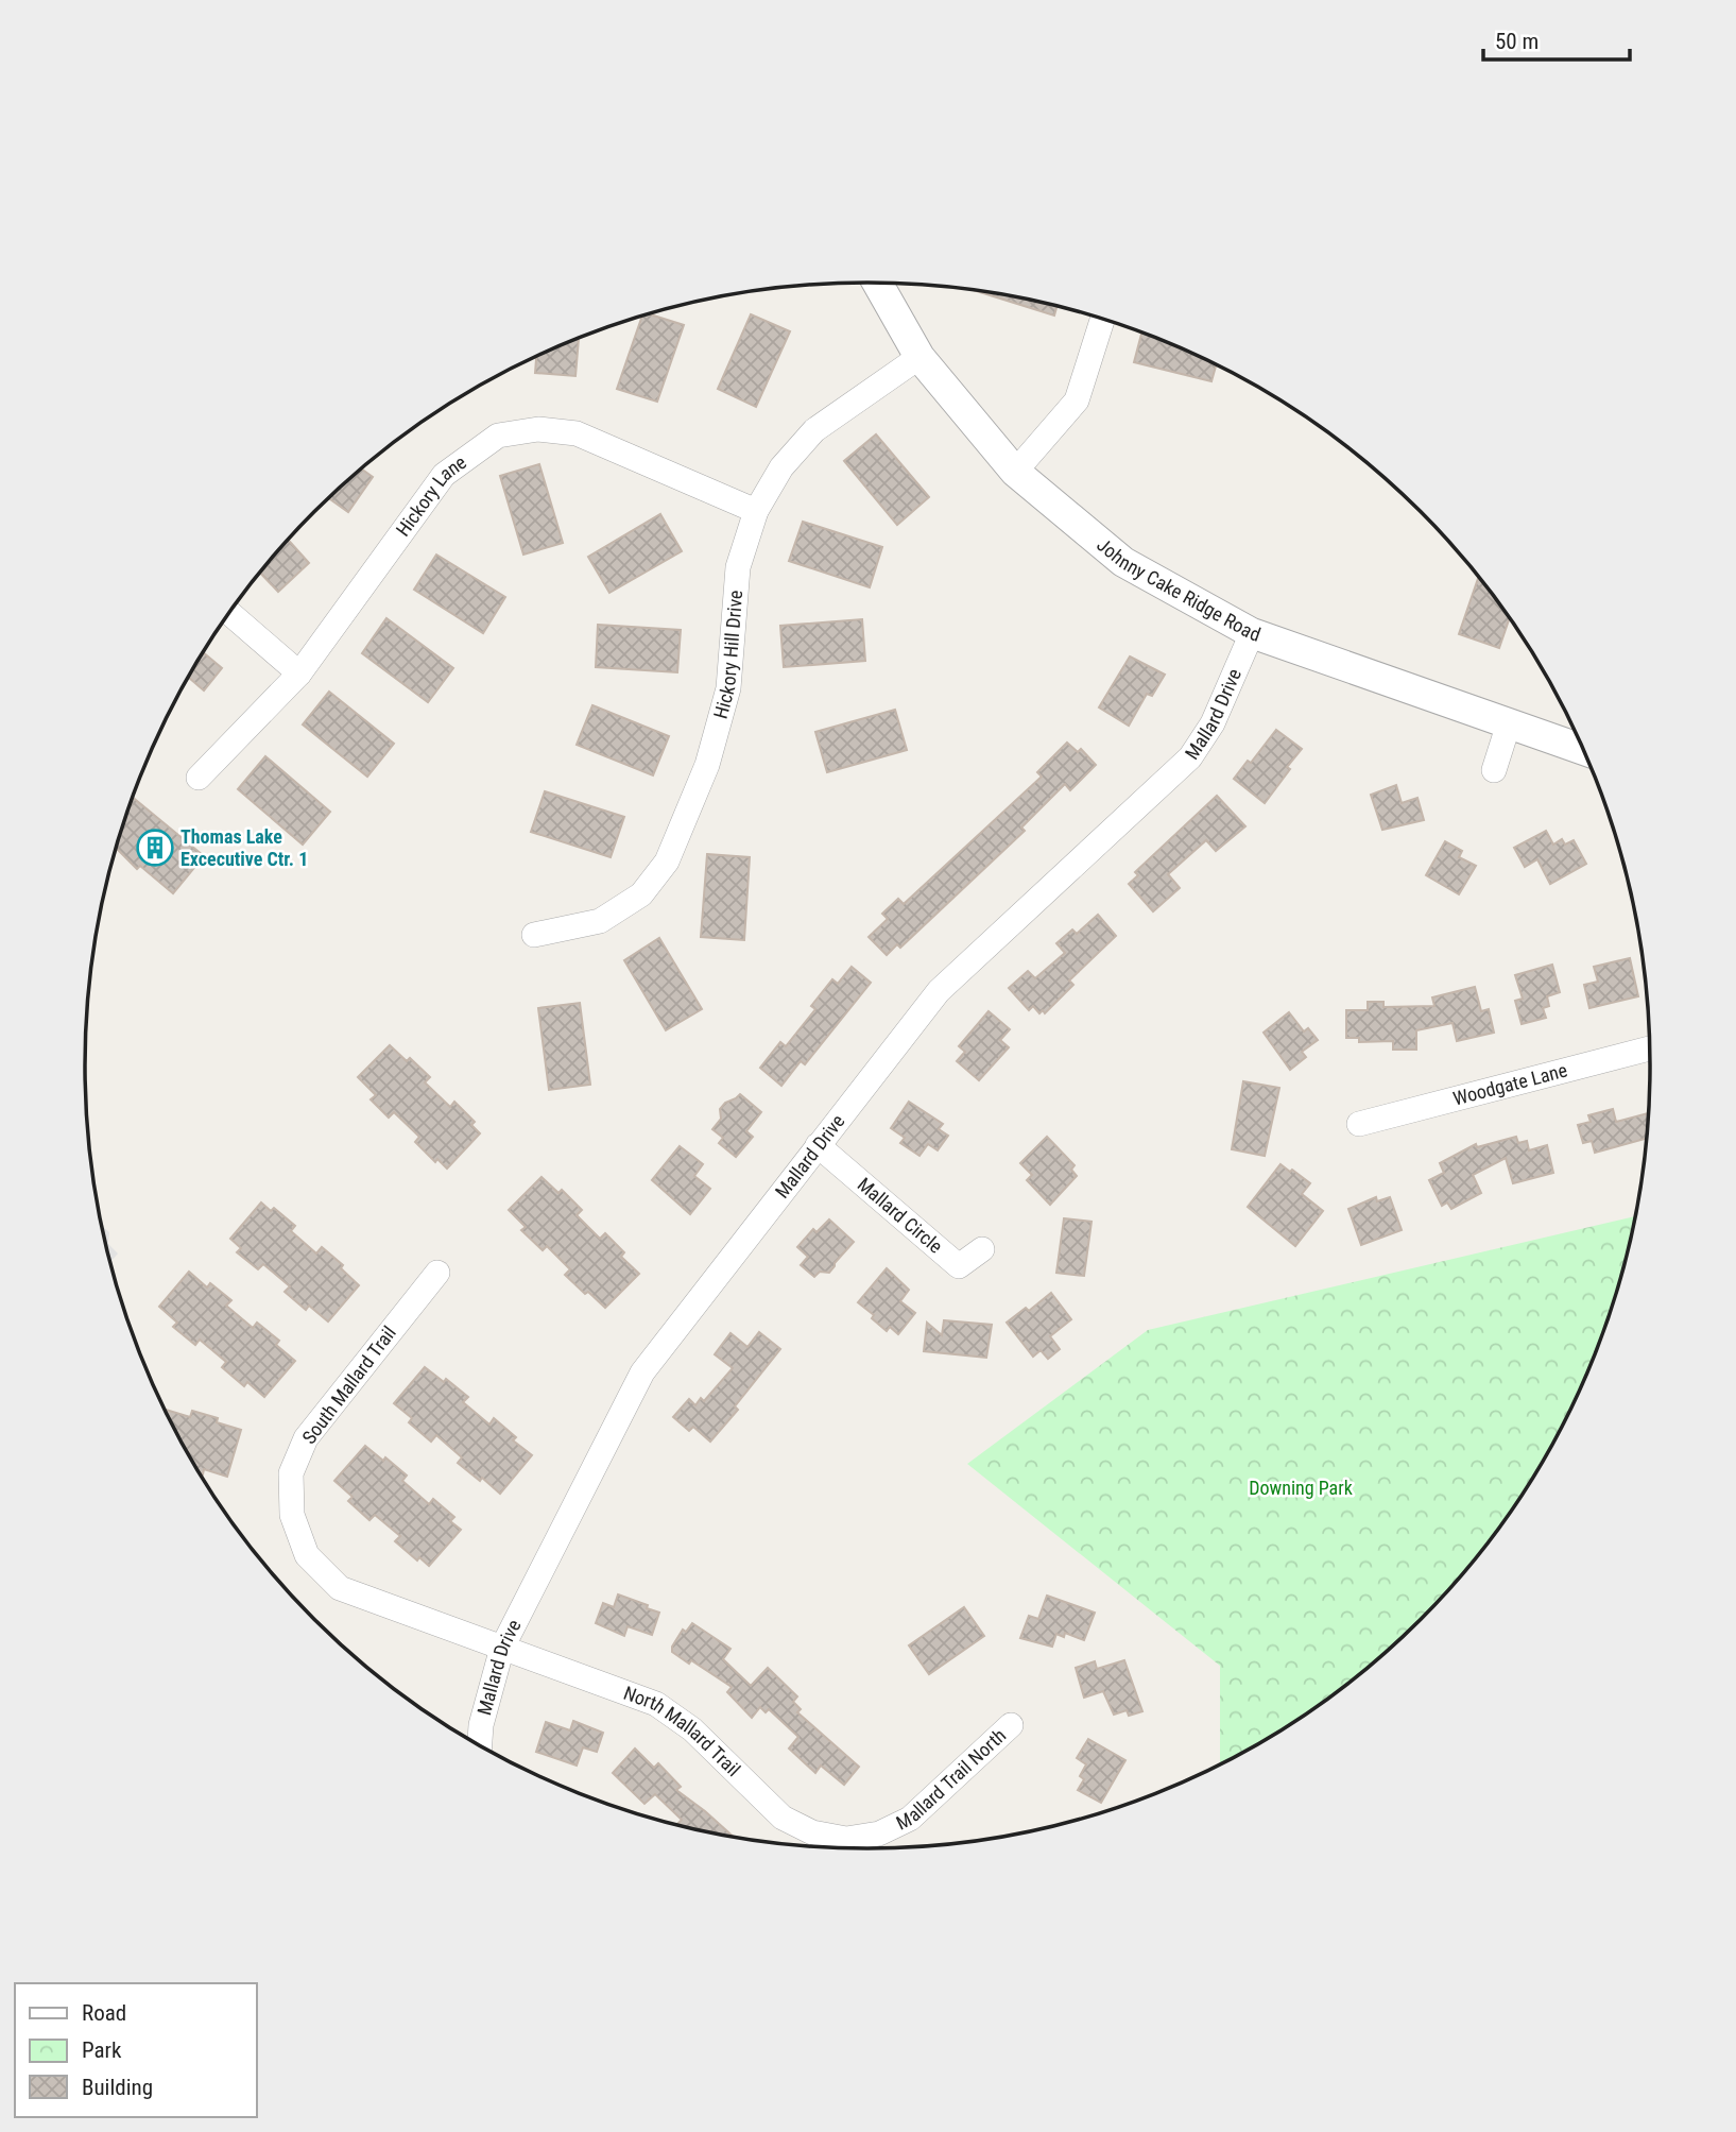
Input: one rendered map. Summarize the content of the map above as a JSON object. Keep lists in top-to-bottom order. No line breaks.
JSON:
{"streets":{"street":["Hickory Lane","Johnny Cake Ridge Road","Hickory Hill Drive","Mallard Drive","Woodgate Lane","Mallard Circle","South Mallard Trail","North Mallard Trail","Mallard Trail North"]},"crossings":[["Hickory Lane","Hickory Hill Drive"],["Johnny Cake Ridge Road","Hickory Hill Drive"],["Johnny Cake Ridge Road","Mallard Drive"],["Mallard Drive","Mallard Circle"],["Mallard Drive","South Mallard Trail"],["Mallard Drive","North Mallard Trail"],["South Mallard Trail","North Mallard Trail"]],"parks":["Downing Park"],"places":{"building":["Thomas Lake Excecutive Ctr. 1"]},"legend":["Road","Park","Building"],"scale_bar":"50 m"}
